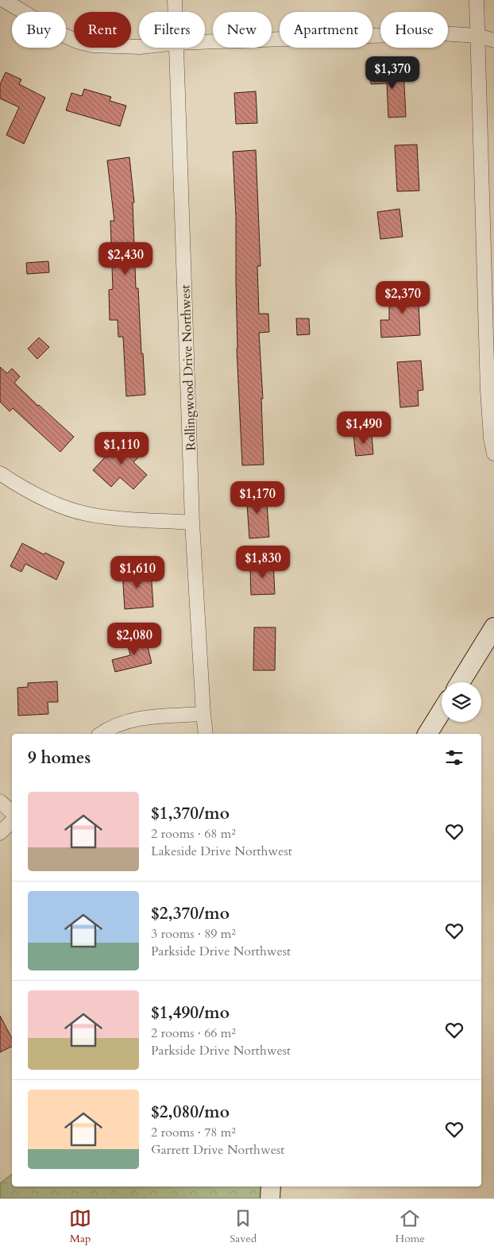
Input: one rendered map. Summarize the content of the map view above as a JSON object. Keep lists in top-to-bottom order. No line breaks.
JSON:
{"streets":{"street":["Rollingwood Drive Northwest"]},"page":{"chip":["Buy","Rent","Filters","New","Apartment","House"],"price":["$1,370","$2,430","$2,370","$1,490","$1,110","$1,170","$1,830","$1,610","$2,080"],"heading":"9 homes","list":[{"name":"$1,370/mo","note":"2 rooms · 68 m² · Lakeside Drive Northwest"},{"name":"$2,370/mo","note":"3 rooms · 89 m² · Parkside Drive Northwest"},{"name":"$1,490/mo","note":"2 rooms · 66 m² · Parkside Drive Northwest"},{"name":"$2,080/mo","note":"2 rooms · 78 m² · Garrett Drive Northwest"}],"tabs":["Map","Saved","Home"]}}
